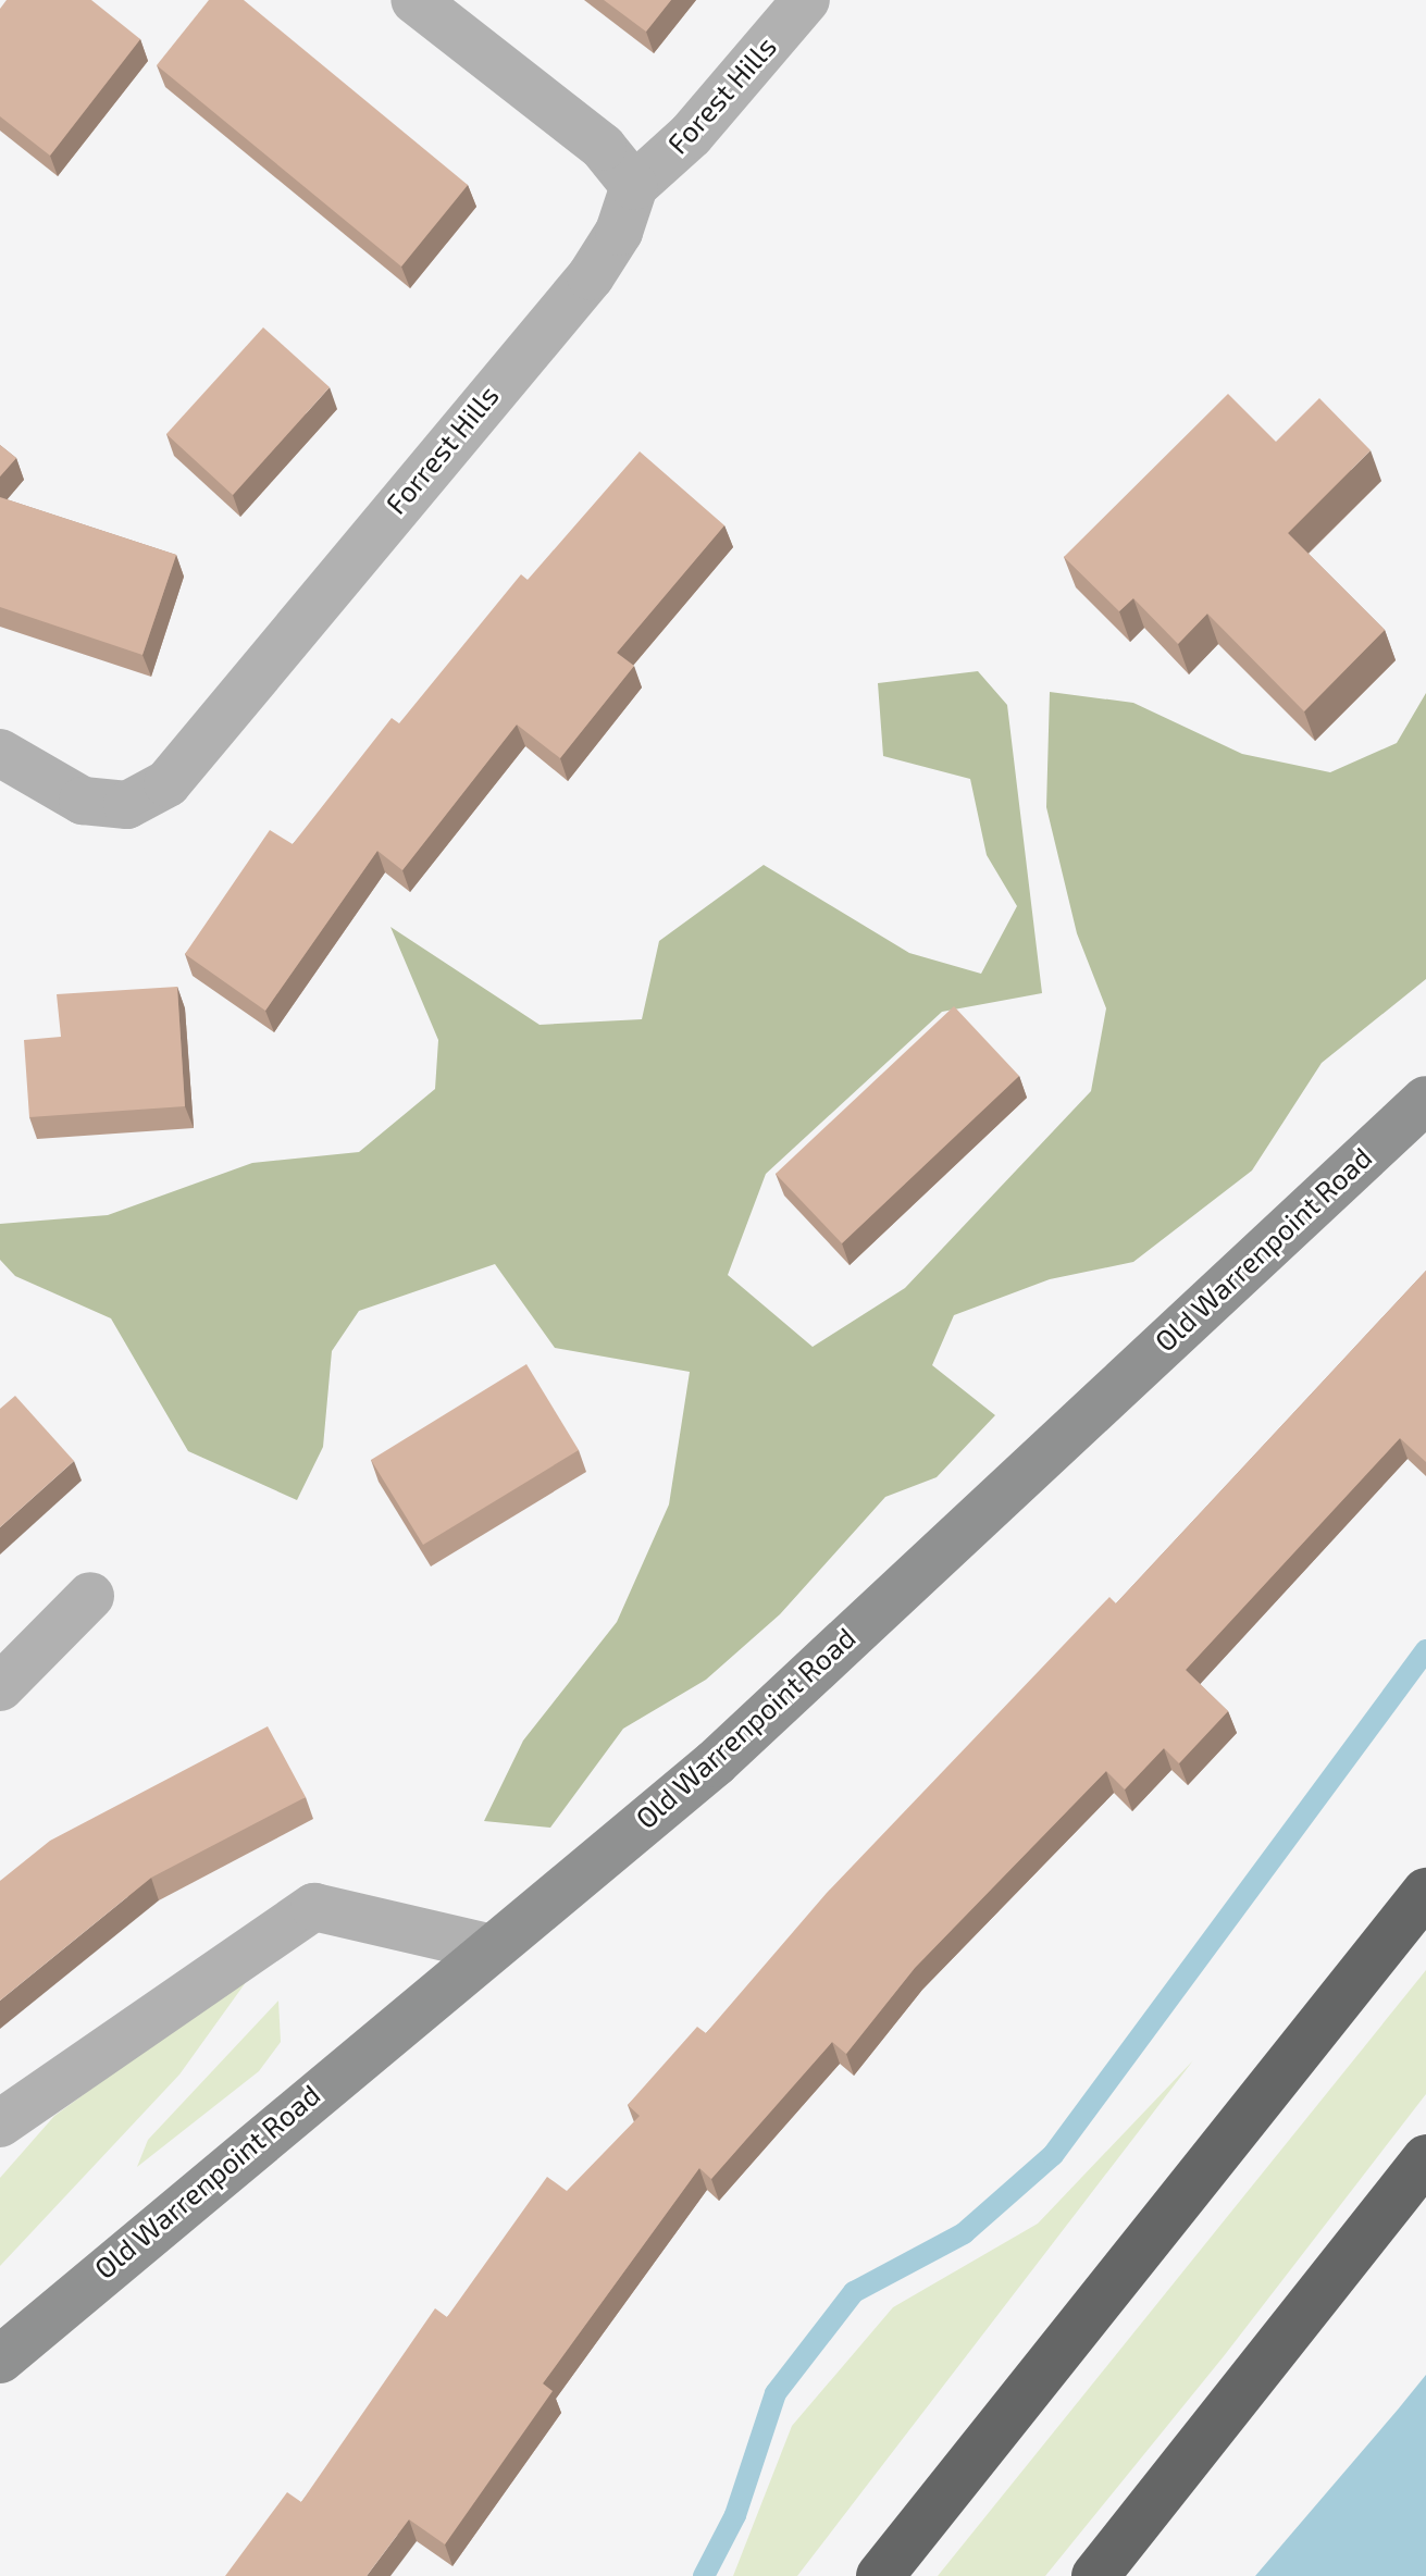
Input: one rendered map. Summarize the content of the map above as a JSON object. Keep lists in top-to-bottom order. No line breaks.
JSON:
{"streets":{"street":["Forest Hills","Forrest Hills","Old Warrenpoint Road"]},"crossings":[["Forest Hills","Forrest Hills"]]}
